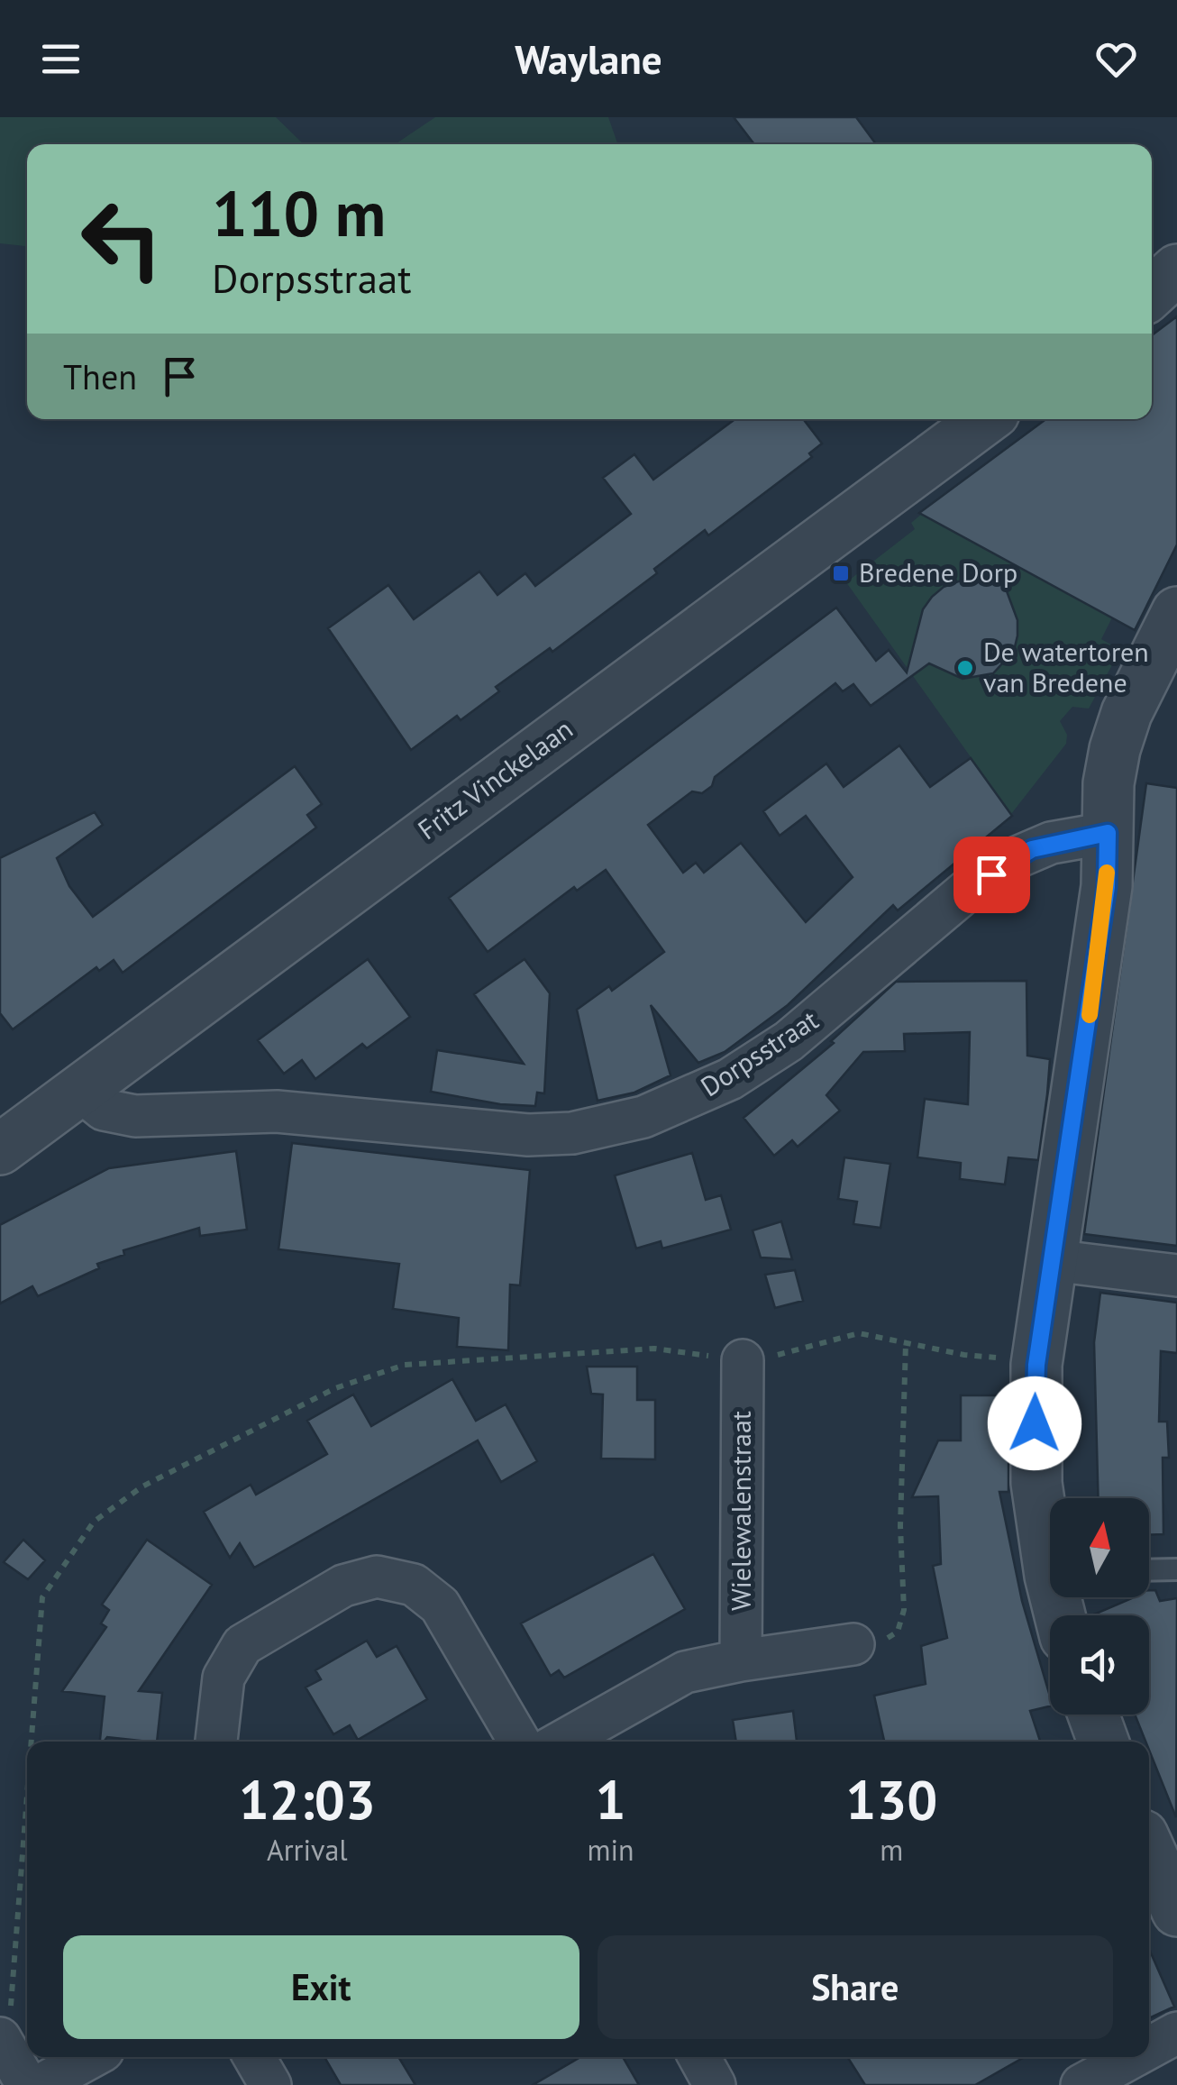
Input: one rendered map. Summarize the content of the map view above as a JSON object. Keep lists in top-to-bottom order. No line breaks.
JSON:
{"streets":{"street":["Fritz Vinckelaan","Dorpsstraat","Wielewalenstraat"]},"crossings":[["Fritz Vinckelaan","Dorpsstraat"]],"places":{"transit":["Bredene Dorp"],"other":["De watertoren van Bredene"]},"north":"top","page":{"header":"Waylane","turn":["110 m","Dorpsstraat"],"then":"Then","eta":["12:03","Arrival","1","min","130","m"],"buttons":["Exit","Share"]}}
